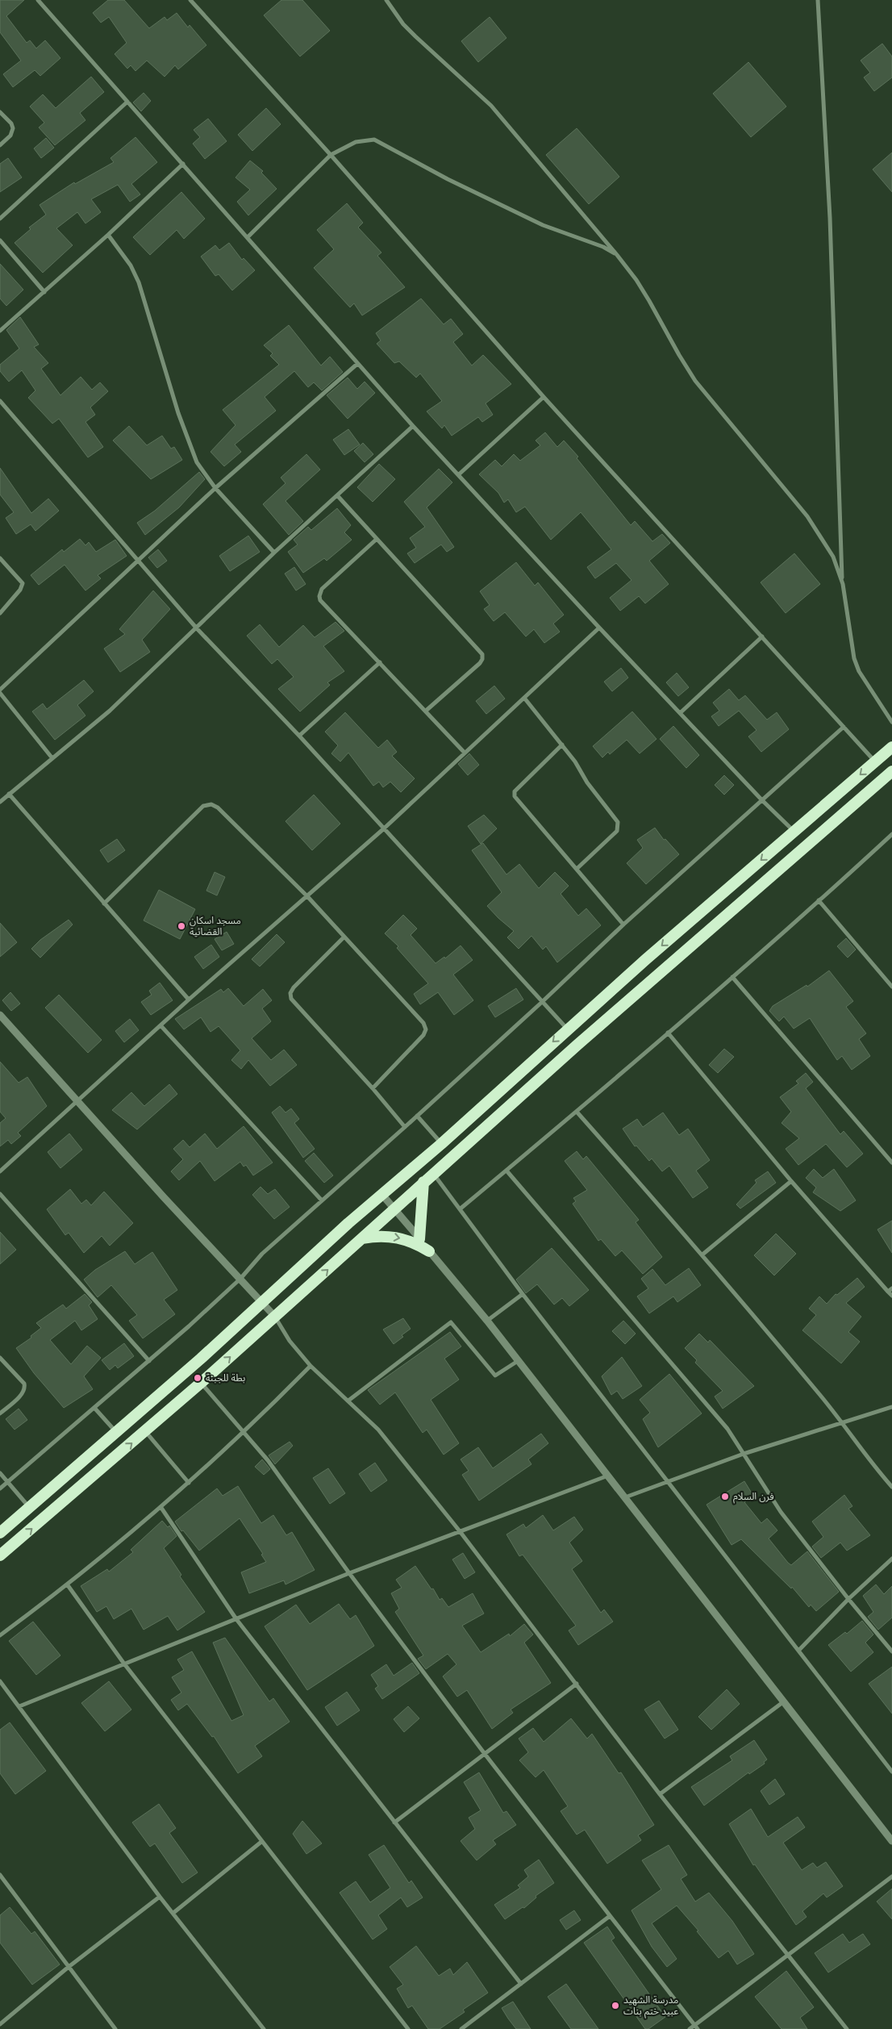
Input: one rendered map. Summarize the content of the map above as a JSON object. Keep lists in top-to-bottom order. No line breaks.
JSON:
{"places":["مسجد اسكان القضائية","بطة للجبنة","فرن السلام","مدرسة الشهيد عبيد ختم بنات"]}
